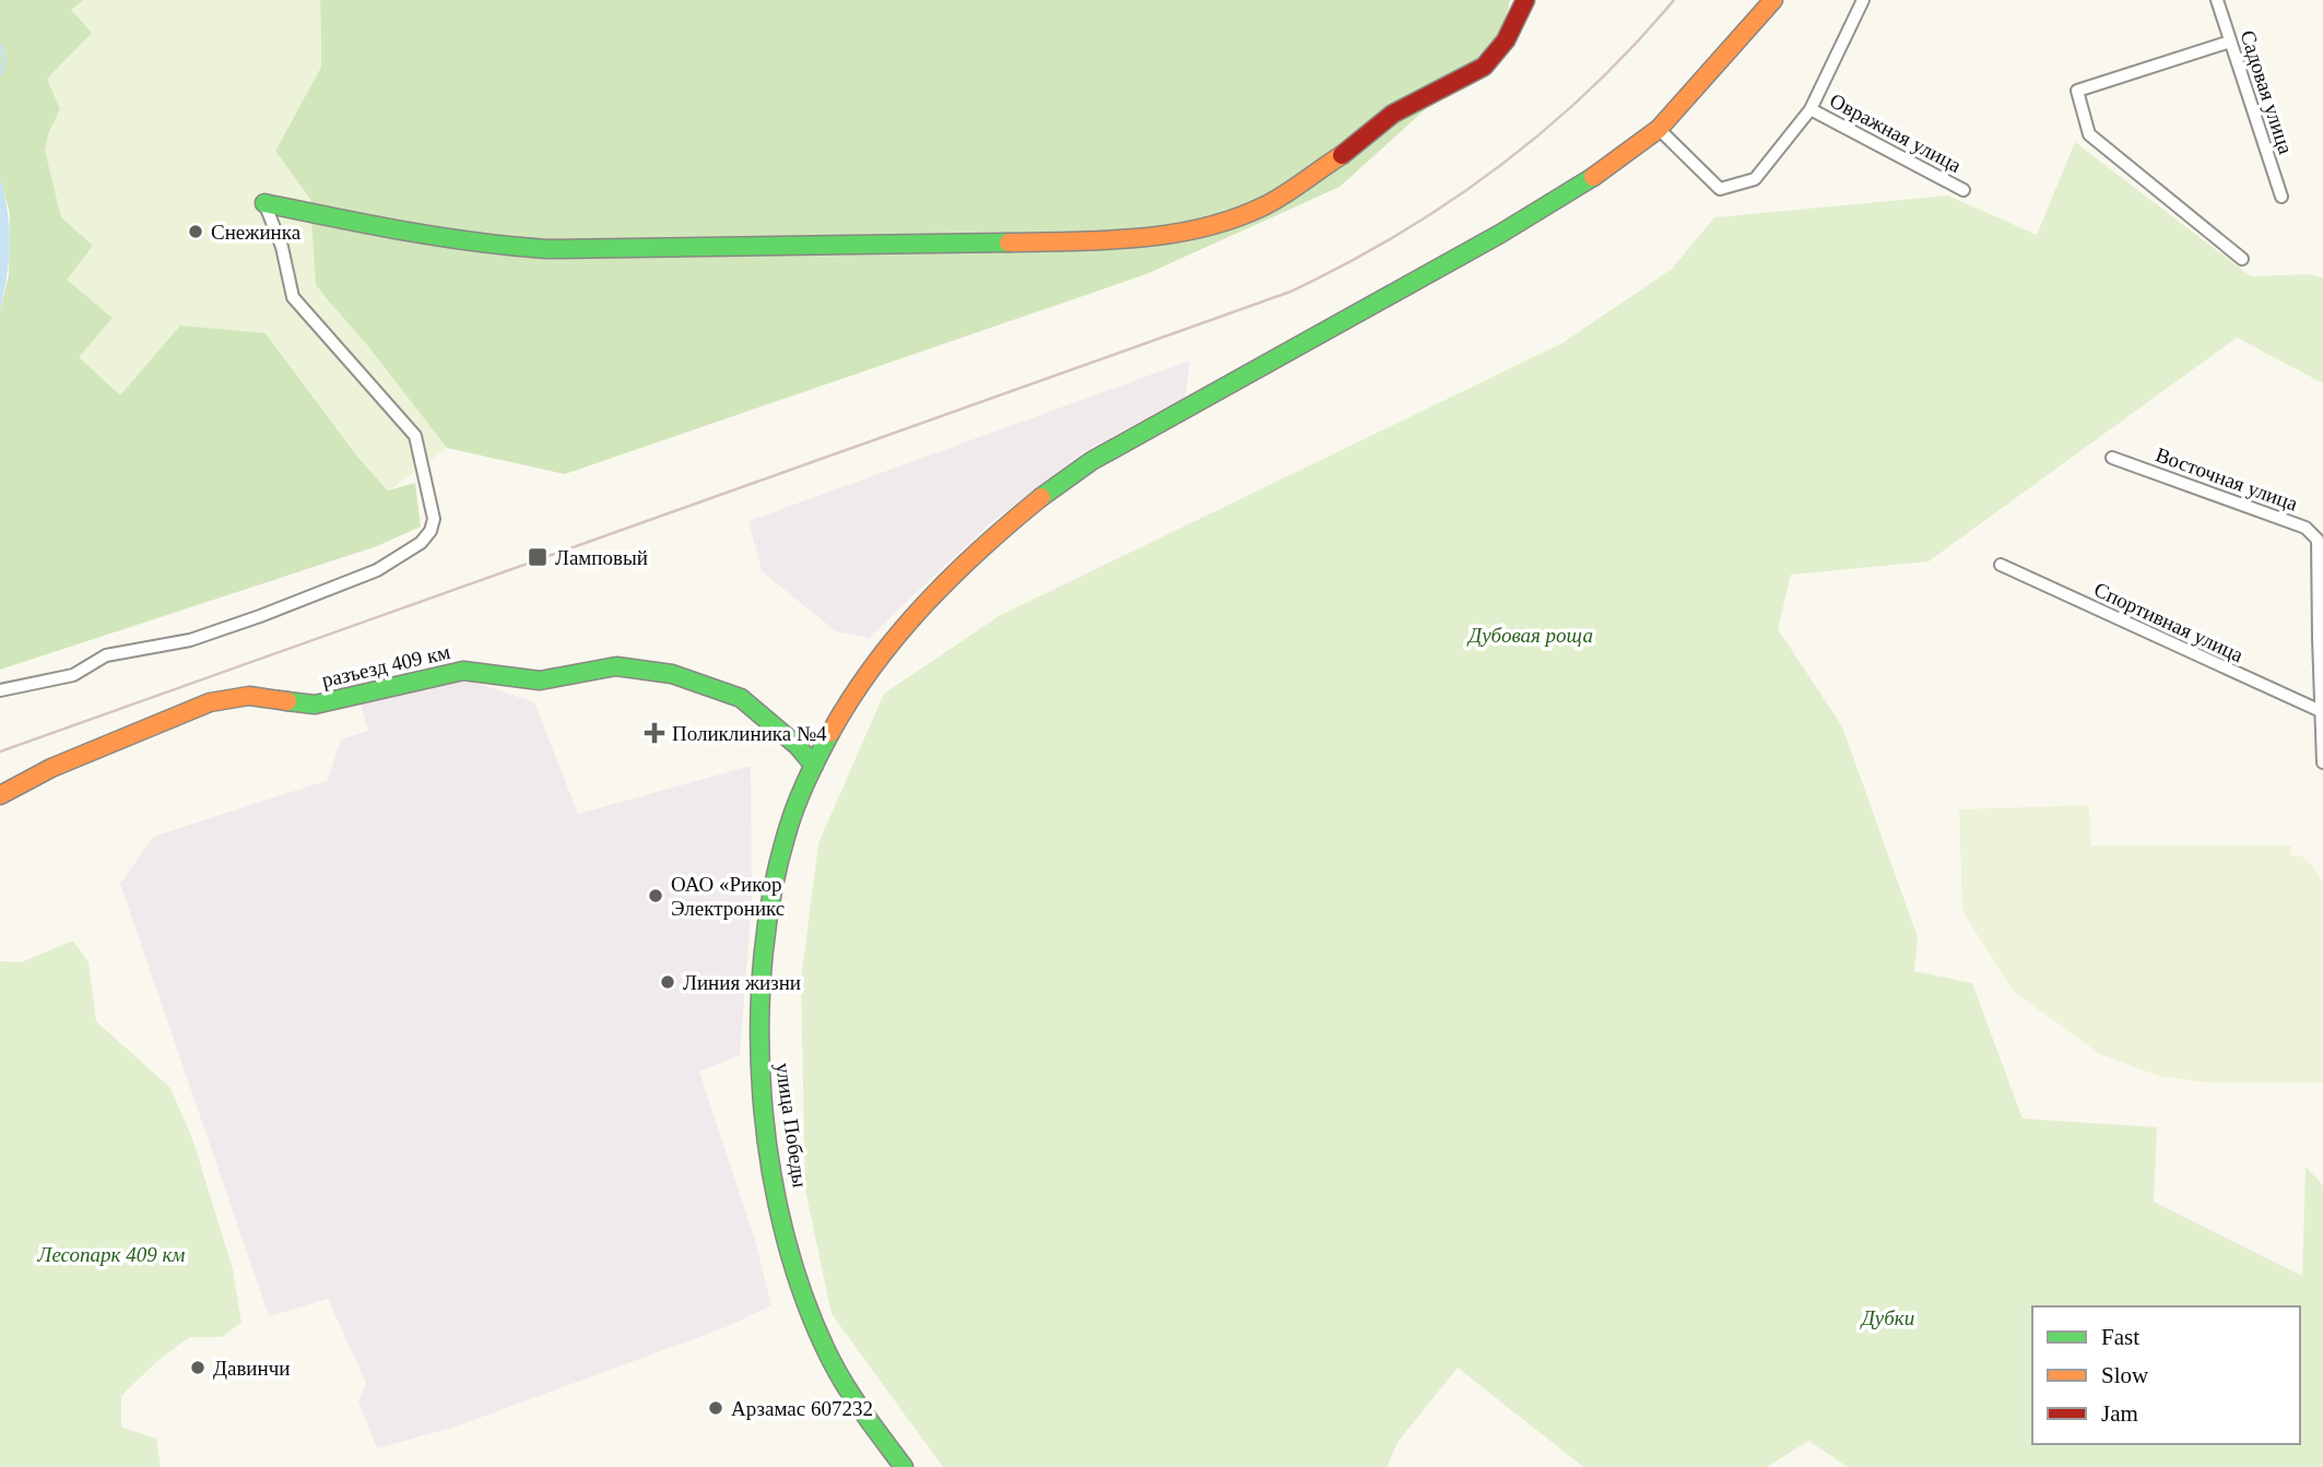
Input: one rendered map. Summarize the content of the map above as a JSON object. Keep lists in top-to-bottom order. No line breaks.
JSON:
{"streets":{"street":["Садовая улица","Овражная улица","Восточная улица","Спортивная улица","разъезд 409 км","улица Победы"]},"crossings":[["Восточная улица","Спортивная улица"],["разъезд 409 км","улица Победы"]],"parks":["Дубовая роща","Лесопарк 409 км","Дубки"],"places":{"other":["Снежинка","ОАО «Рикор Электроникс","Линия жизни","Давинчи","Арзамас 607232"],"transit":["Ламповый"],"health":["Поликлиника №4"]},"legend":["Fast","Slow","Jam"]}
